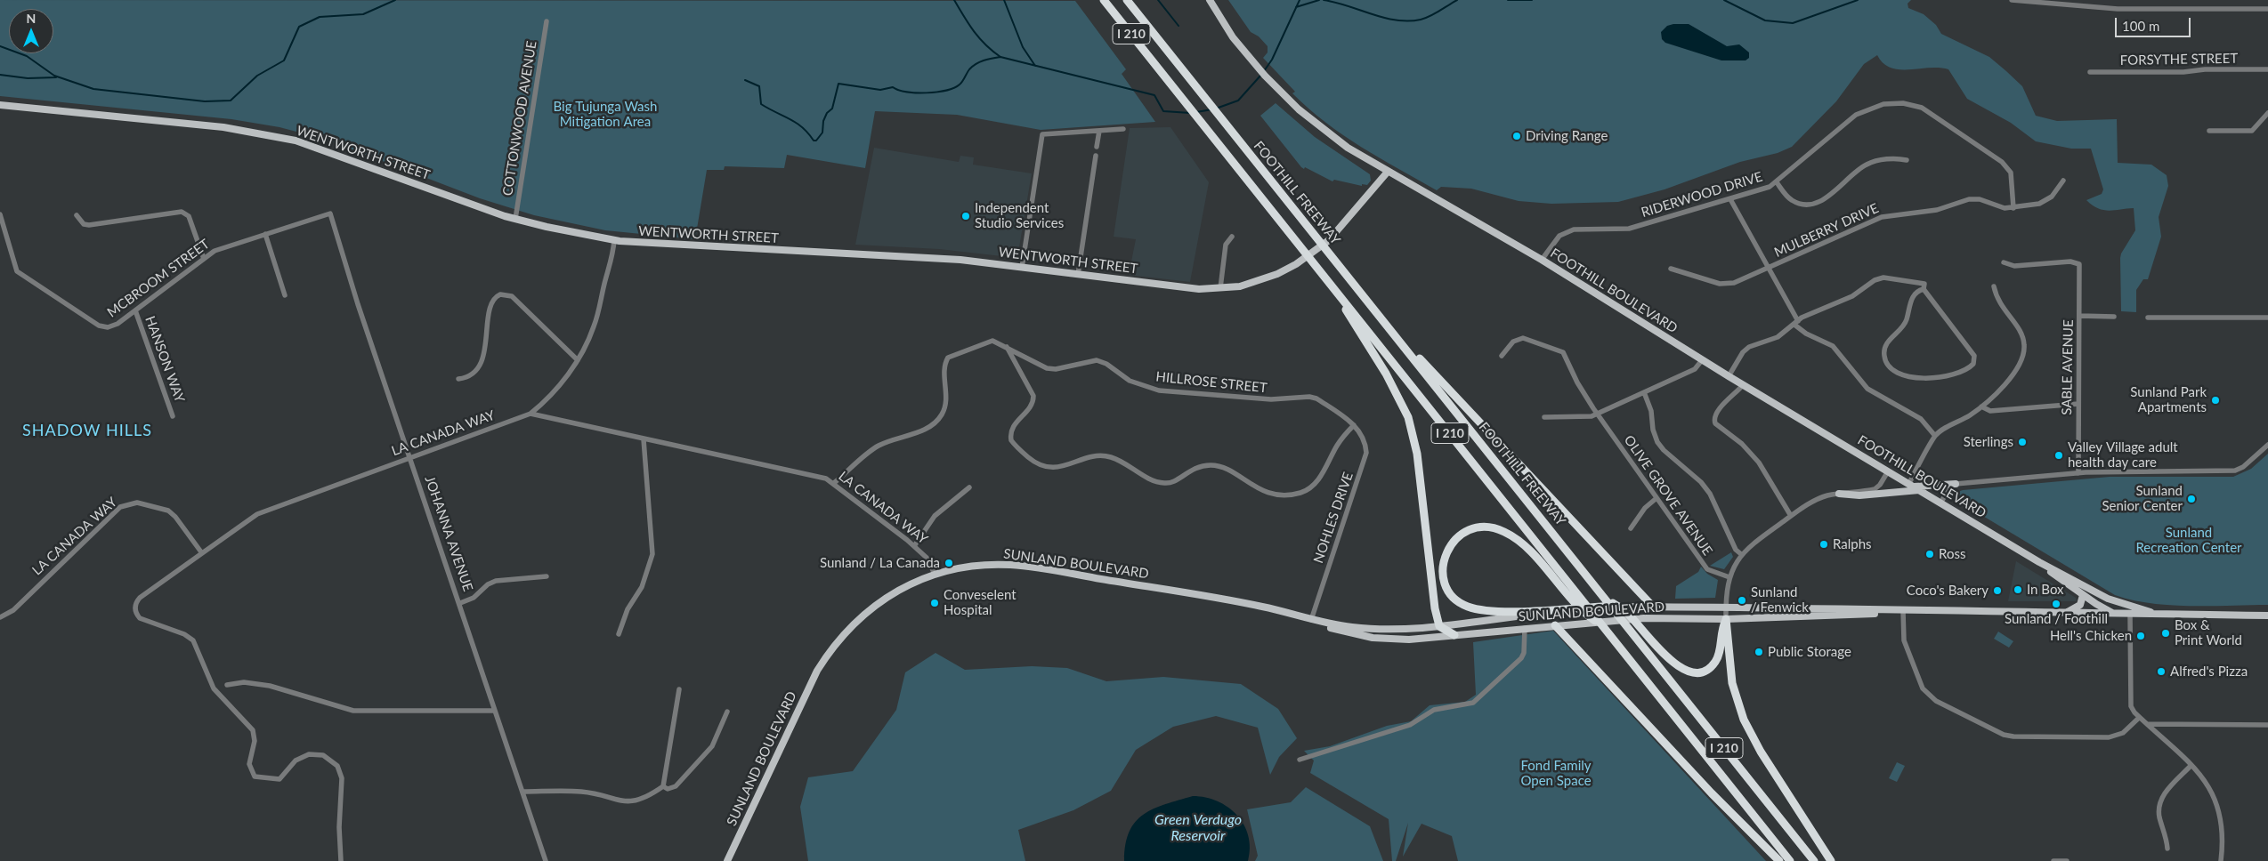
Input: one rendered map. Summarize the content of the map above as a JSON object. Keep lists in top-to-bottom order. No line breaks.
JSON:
{"streets":{"highway":["I 210","FOOTHILL FREEWAY"],"main road":["WENTWORTH STREET","FOOTHILL BOULEVARD","SUNLAND BOULEVARD"],"street":["FORSYTHE STREET","COTTONWOOD AVENUE","RIDERWOOD DRIVE","MULBERRY DRIVE","MCBROOM STREET","HANSON WAY","SABLE AVENUE","HILLROSE STREET","LA CANADA WAY","OLIVE GROVE AVENUE","NOHLES DRIVE","JOHANNA AVENUE"]},"crossings":[["COTTONWOOD AVENUE","WENTWORTH STREET"],["WENTWORTH STREET","FOOTHILL BOULEVARD"],["RIDERWOOD DRIVE","MULBERRY DRIVE"],["RIDERWOOD DRIVE","FOOTHILL BOULEVARD"],["MCBROOM STREET","HANSON WAY"],["MCBROOM STREET","JOHANNA AVENUE"],["FOOTHILL BOULEVARD","SUNLAND BOULEVARD"],["HILLROSE STREET","LA CANADA WAY"],["HILLROSE STREET","NOHLES DRIVE"],["LA CANADA WAY","JOHANNA AVENUE"],["LA CANADA WAY","SUNLAND BOULEVARD"],["NOHLES DRIVE","SUNLAND BOULEVARD"]],"districts":["SHADOW HILLS"],"water":["Green Verdugo Reservoir"],"parks":["Big Tujunga Wash Mitigation Area","Sunland Recreation Center","Fond Family Open Space"],"places":["Driving Range","Independent Studio Services","Sunland Park Apartments","Sterlings","Valley Village adult health day care","Sunland Senior Center","Ralphs","Ross","Sunland / La Canada","In Box","Coco's Bakery","Sunland / Fenwick","Conveselent Hospital","Sunland / Foothill","Box & Print World","Hell's Chicken","Public Storage","Alfred's Pizza"],"scale_bar":"100 m","north":"top"}
